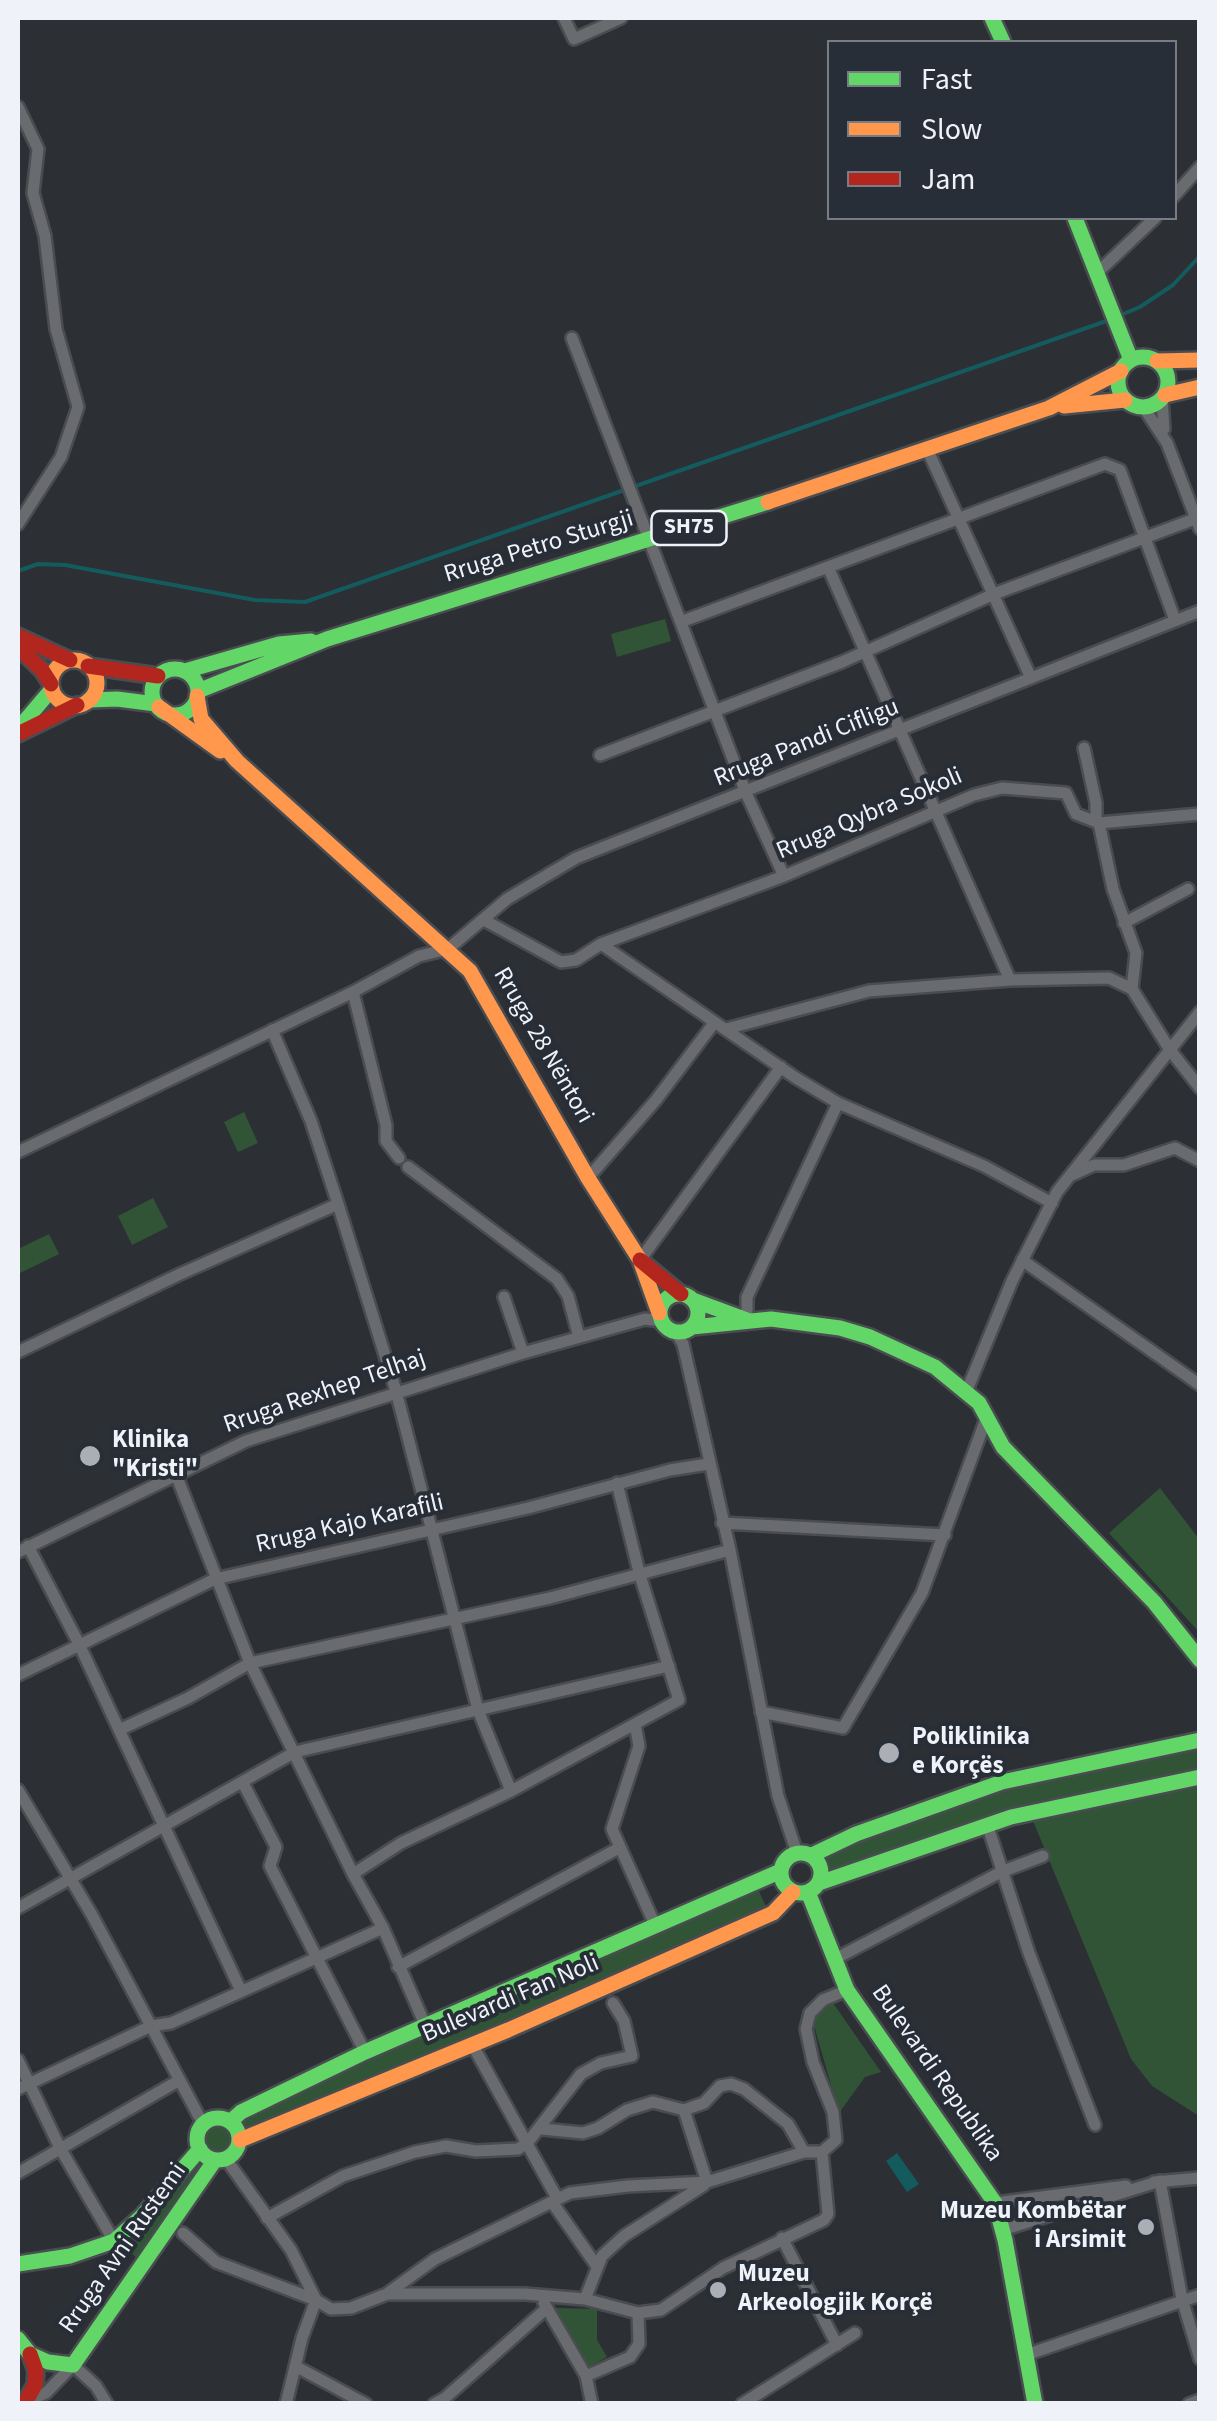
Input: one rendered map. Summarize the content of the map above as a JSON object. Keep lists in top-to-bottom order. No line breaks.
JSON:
{"streets":{"main road":["SH75","Rruga Petro Sturgji","Rruga 28 Nëntori","Bulevardi Fan Noli","Bulevardi Republika","Rruga Avni Rustemi"],"street":["Rruga Pandi Cifligu","Rruga Qybra Sokoli","Rruga Rexhep Telhaj","Rruga Kajo Karafili"]},"crossings":[["SH75","Rruga Petro Sturgji"],["SH75","Rruga 28 Nëntori"],["Rruga Petro Sturgji","Rruga 28 Nëntori"],["Rruga Pandi Cifligu","Rruga Qybra Sokoli"],["Rruga Pandi Cifligu","Rruga 28 Nëntori"],["Rruga 28 Nëntori","Rruga Rexhep Telhaj"],["Bulevardi Fan Noli","Bulevardi Republika"],["Bulevardi Fan Noli","Rruga Avni Rustemi"]],"places":["Klinika \"Kristi\"","Poliklinika e Korçës","Muzeu Kombëtar i Arsimit","Muzeu Arkeologjik Korçë"],"legend":["Fast","Slow","Jam"]}
